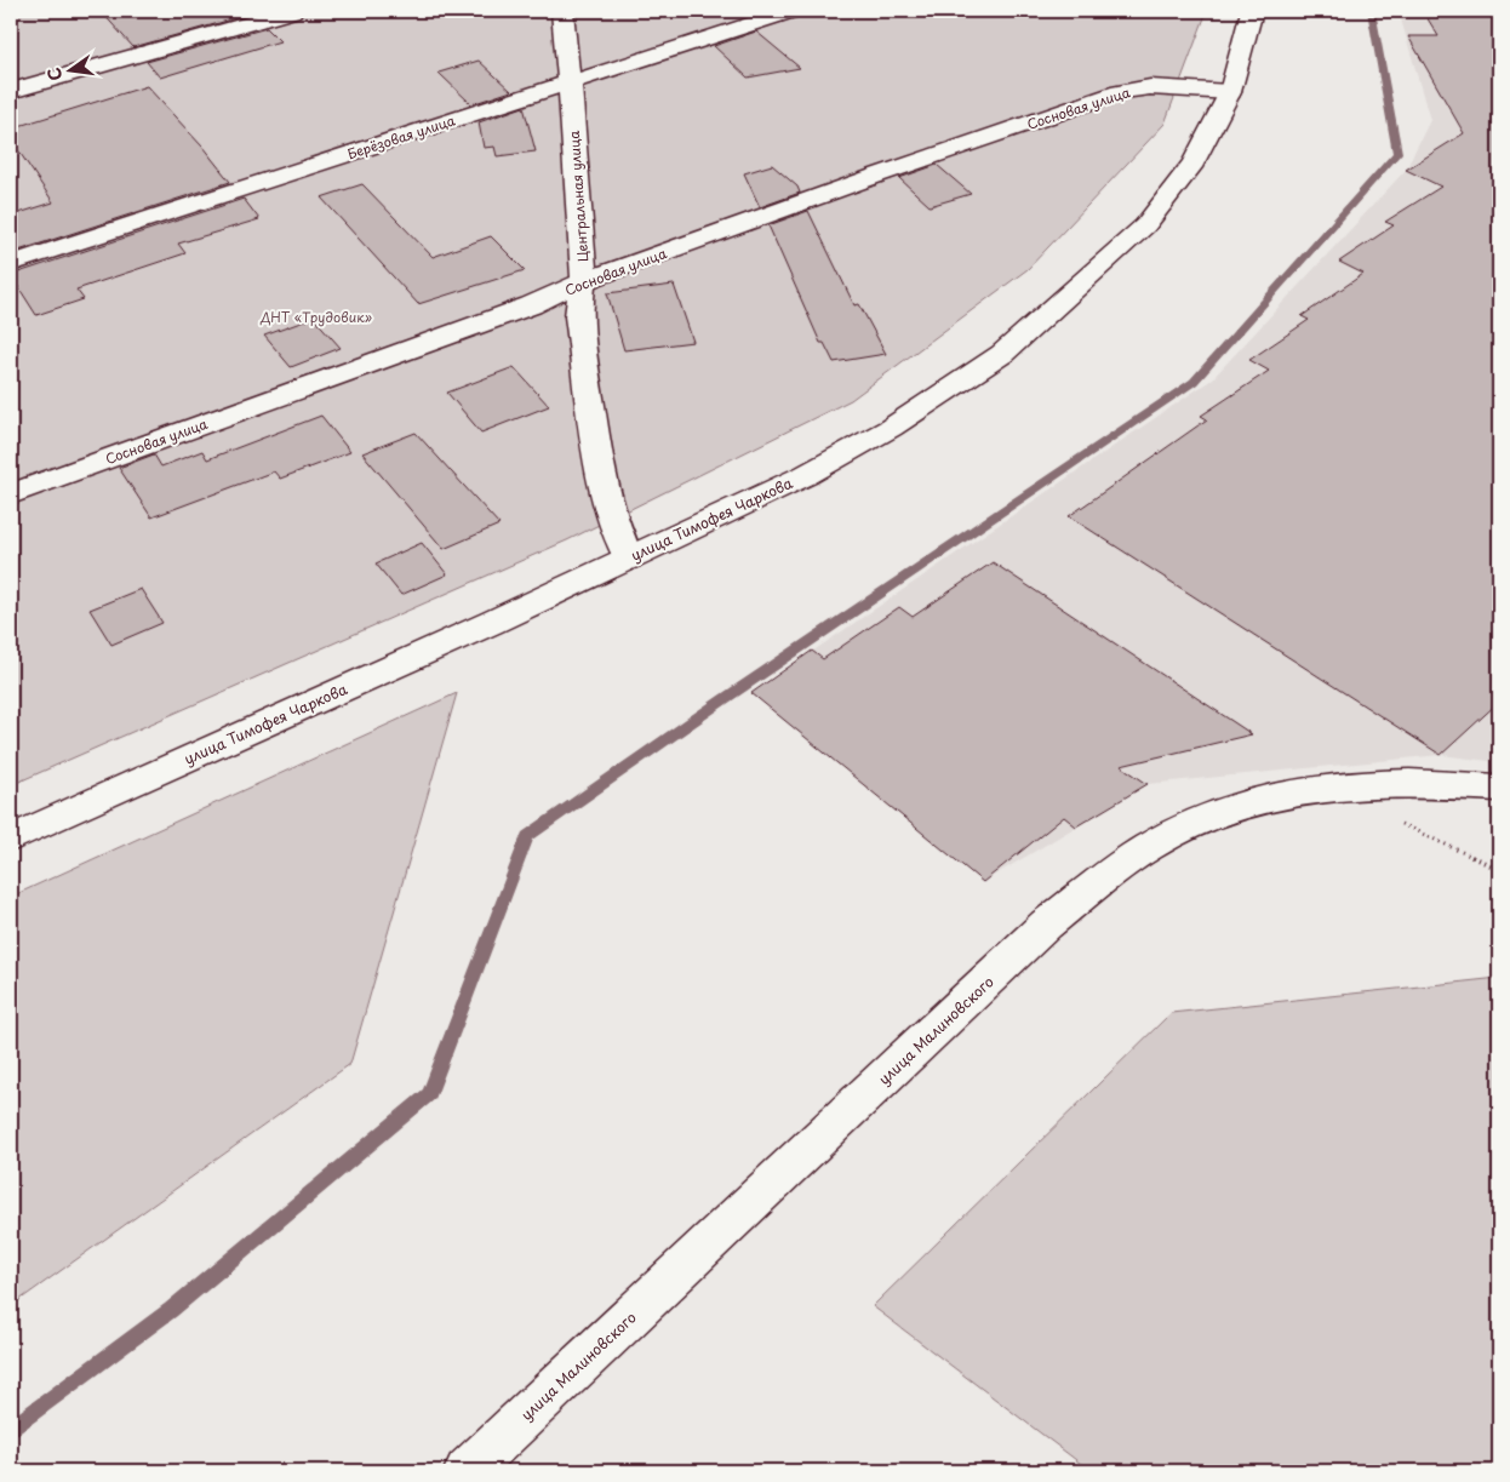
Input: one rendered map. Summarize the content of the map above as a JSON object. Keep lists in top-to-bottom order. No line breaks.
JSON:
{"streets":{"street":["Сосновая улица","Берёзовая улица","Центральная улица","улица Тимофея Чаркова","улица Малиновского"]},"crossings":[["Сосновая улица","Центральная улица"],["Сосновая улица","улица Тимофея Чаркова"],["Берёзовая улица","Центральная улица"],["Центральная улица","улица Тимофея Чаркова"]],"parks":["ДНТ «Трудовик»"],"north":"left"}
